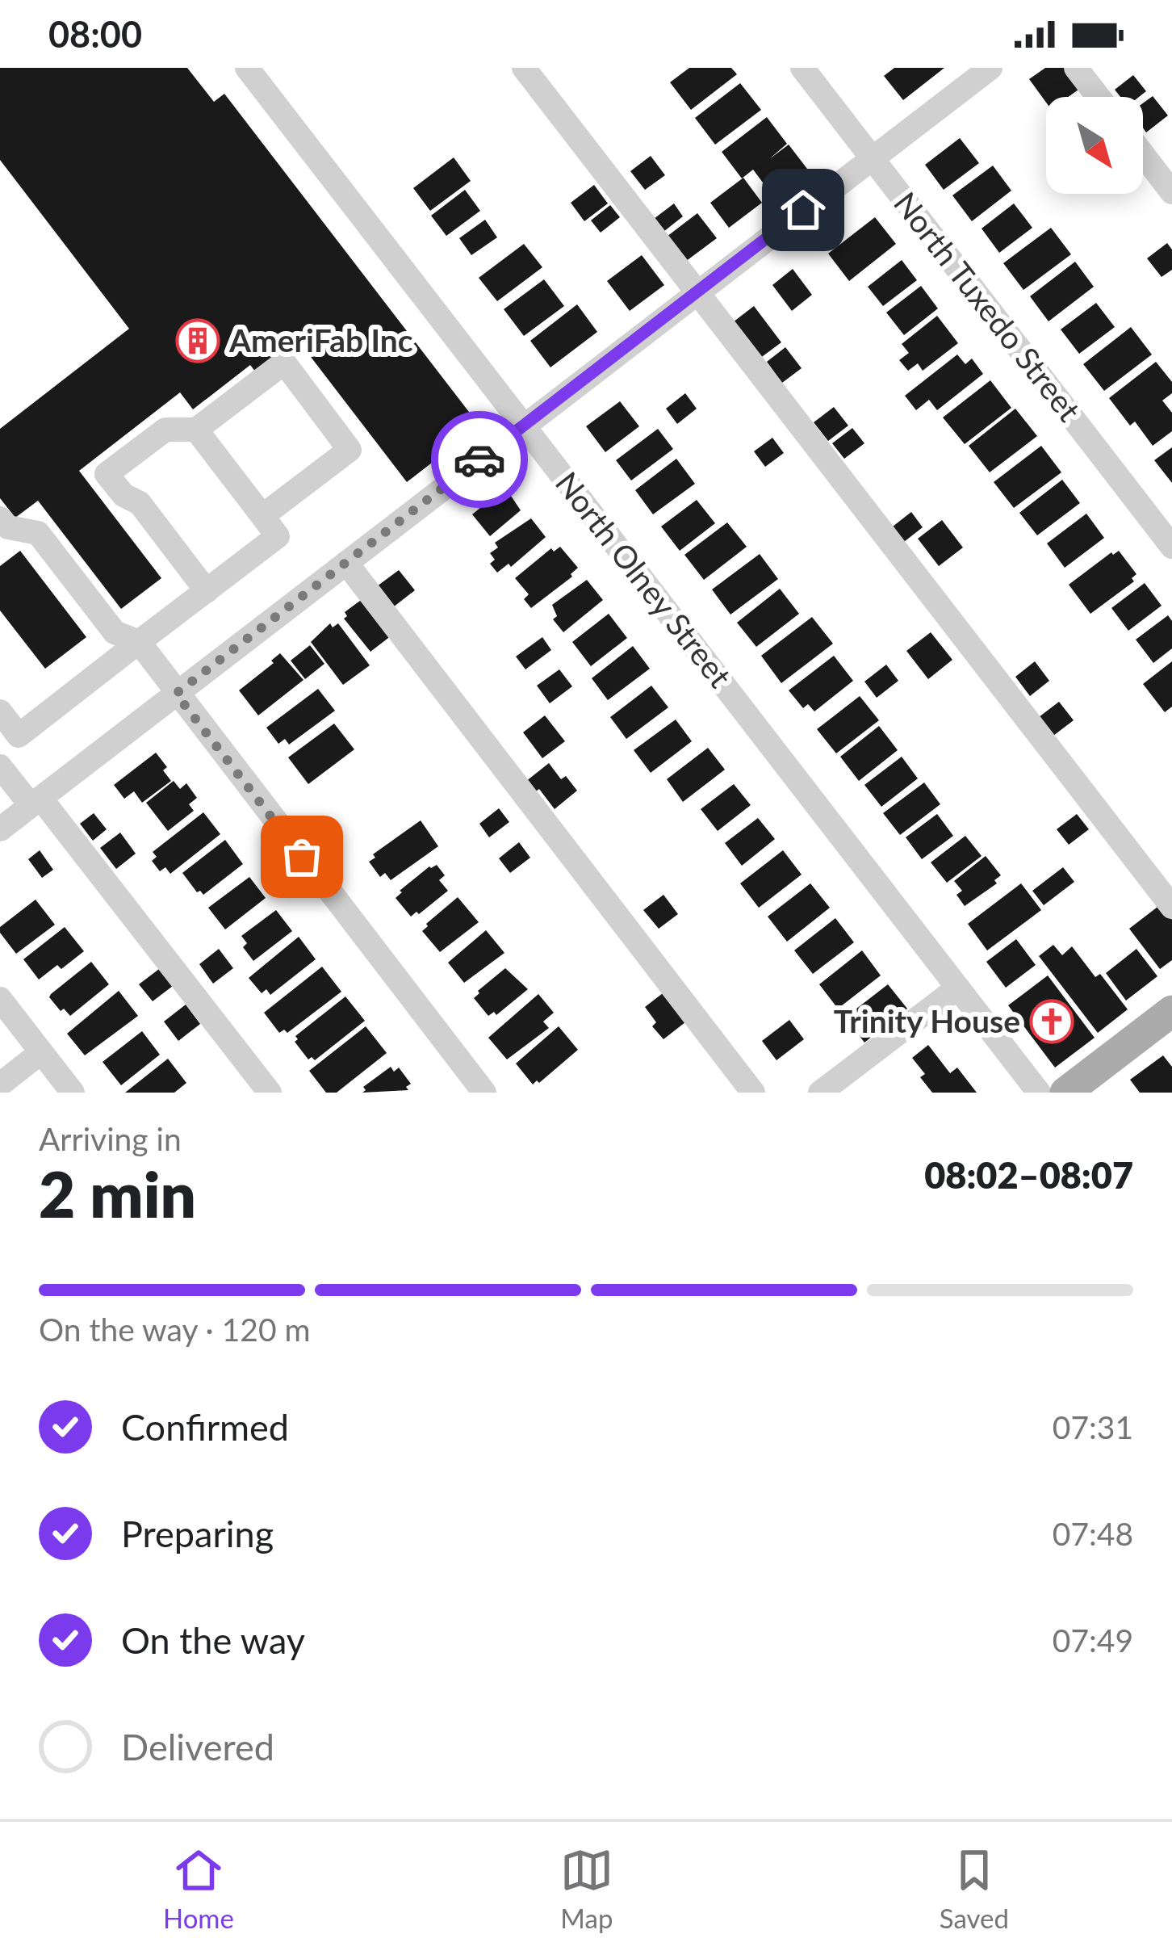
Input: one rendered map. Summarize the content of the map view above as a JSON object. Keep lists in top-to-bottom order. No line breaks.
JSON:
{"streets":{"street":["North Tuxedo Street","North Olney Street"]},"places":{"building":["AmeriFab Inc"],"church":["Trinity House"]},"north":"bottom right","page":{"status":"08:00","heading":["2 min","Arriving in","08:02–08:07"],"bar":"On the way · 120 m","list":[["Confirmed","07:31"],["Preparing","07:48"],["On the way","07:49"],"Delivered"],"tabs":["Home","Map","Saved"]}}
